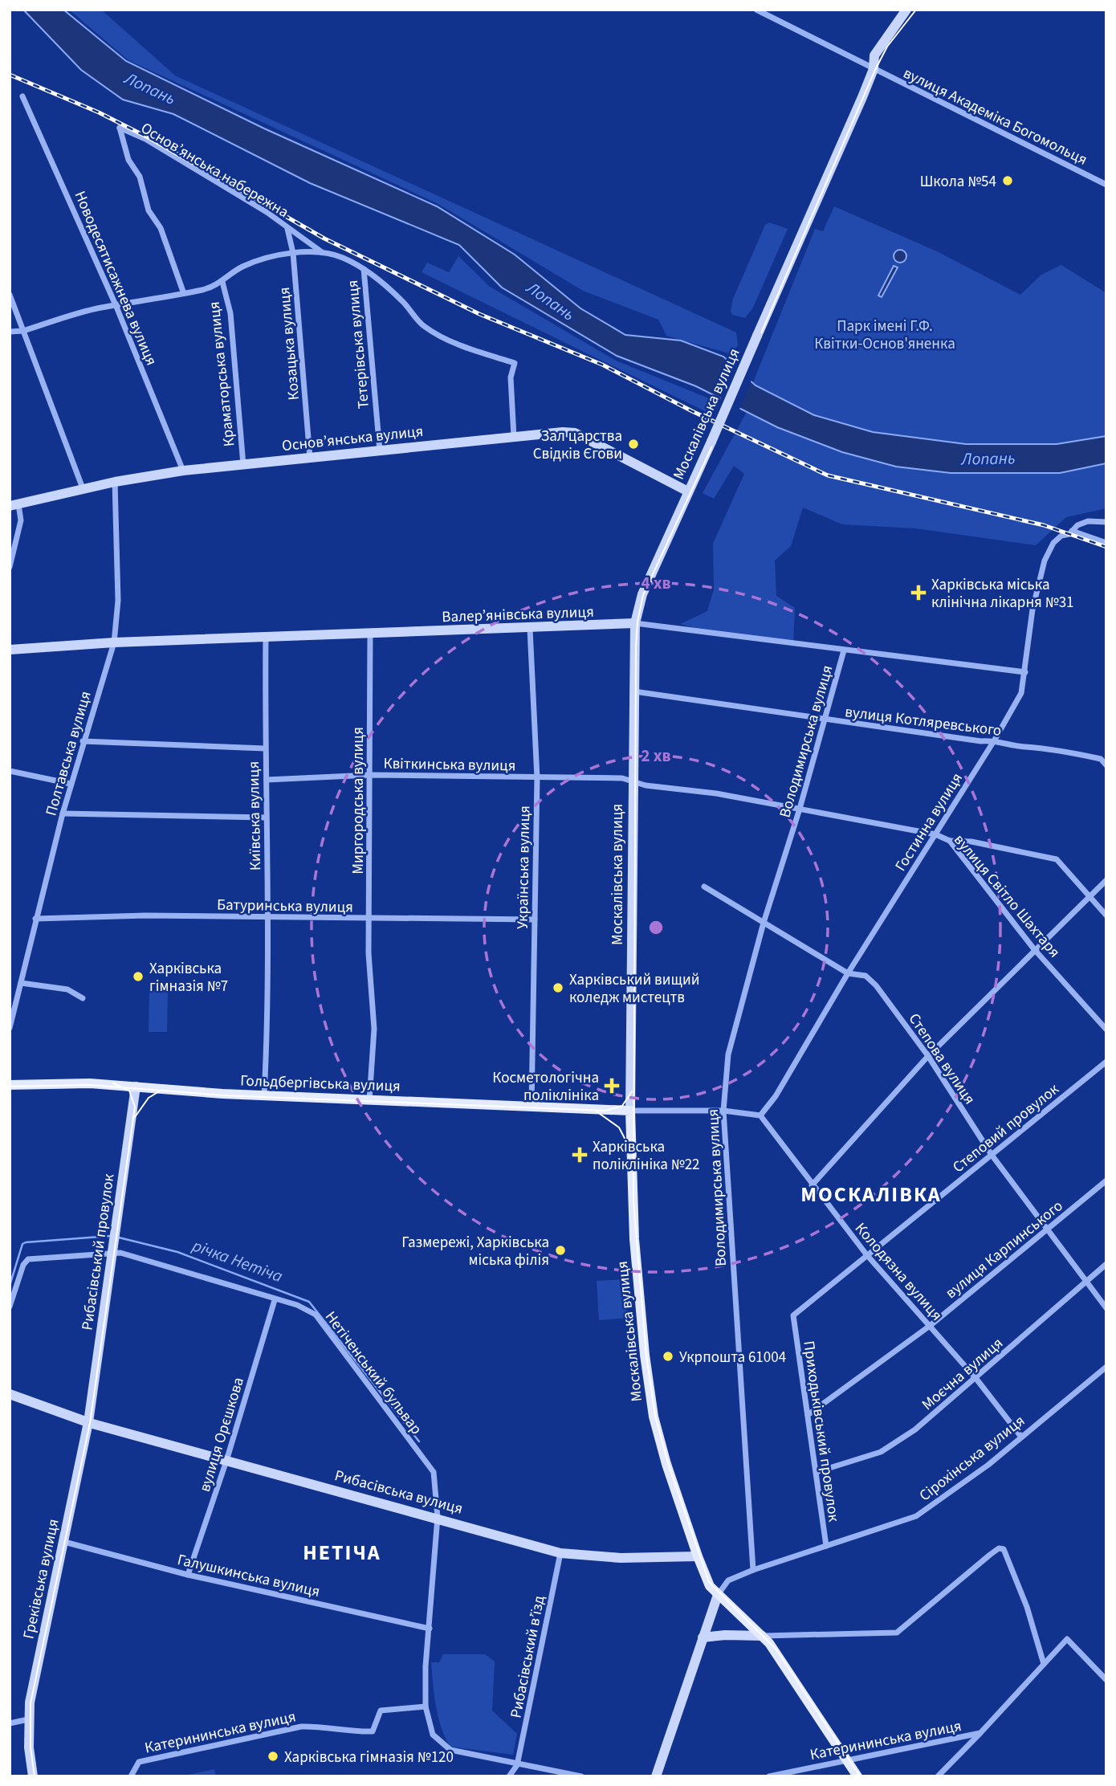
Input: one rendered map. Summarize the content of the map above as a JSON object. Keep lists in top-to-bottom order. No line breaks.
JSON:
{"streets":{"main road":["Москалівська вулиця","Гольдбергівська вулиця"],"street":["вулиця Академіка Богомольця","Основ’янська набережна","Новодесятисажнева вулиця","Козацька вулиця","Тетерівська вулиця","Краматорська вулиця","Основ’янська вулиця","Валер’янівська вулиця","вулиця Котляревського","Володимирська вулиця","Полтавська вулиця","Квіткинська вулиця","Миргородська вулиця","Київська вулиця","Гостинна вулиця","Українська вулиця","вулиця Світло Шахтаря","Батуринська вулиця","Степова вулиця","Степовий провулок","вулиця Карпинського","Рибасівський провулок","Колодязна вулиця","Нетіченський бульвар","Моєчна вулиця","Приходьківський провулок","вулиця Орєшкова","Сірохінська вулиця","Рибасівська вулиця","Галушкинська вулиця","Греківська вулиця","Рибасівський в’їзд","Катерининська вулиця"]},"crossings":[["вулиця Академіка Богомольця","Москалівська вулиця"],["Основ’янська набережна","Козацька вулиця"],["Новодесятисажнева вулиця","Основ’янська вулиця"],["Козацька вулиця","Основ’янська вулиця"],["Тетерівська вулиця","Основ’янська вулиця"],["Краматорська вулиця","Основ’янська вулиця"],["Москалівська вулиця","Основ’янська вулиця"],["Москалівська вулиця","Валер’янівська вулиця"],["Москалівська вулиця","вулиця Котляревського"],["Москалівська вулиця","Квіткинська вулиця"],["Москалівська вулиця","вулиця Світло Шахтаря"],["Москалівська вулиця","Гольдбергівська вулиця"],["Москалівська вулиця","Сірохінська вулиця"],["Москалівська вулиця","Рибасівська вулиця"],["Москалівська вулиця","Катерининська вулиця"],["Основ’янська вулиця","Полтавська вулиця"],["Валер’янівська вулиця","Володимирська вулиця"],["Валер’янівська вулиця","Полтавська вулиця"],["Валер’янівська вулиця","Миргородська вулиця"],["Валер’янівська вулиця","Київська вулиця"],["Валер’янівська вулиця","Гостинна вулиця"],["Валер’янівська вулиця","Українська вулиця"],["вулиця Котляревського","Володимирська вулиця"],["вулиця Котляревського","Гостинна вулиця"],["Володимирська вулиця","вулиця Світло Шахтаря"],["Володимирська вулиця","Степова вулиця"],["Володимирська вулиця","Сірохінська вулиця"],["Полтавська вулиця","Батуринська вулиця"],["Квіткинська вулиця","Миргородська вулиця"],["Квіткинська вулиця","Київська вулиця"],["Квіткинська вулиця","Українська вулиця"],["Квіткинська вулиця","вулиця Світло Шахтаря"],["Миргородська вулиця","Батуринська вулиця"],["Миргородська вулиця","Гольдбергівська вулиця"],["Київська вулиця","Батуринська вулиця"],["Київська вулиця","Гольдбергівська вулиця"],["Гостинна вулиця","вулиця Світло Шахтаря"],["Гостинна вулиця","Степова вулиця"],["Гостинна вулиця","Колодязна вулиця"],["Українська вулиця","Батуринська вулиця"],["Українська вулиця","Гольдбергівська вулиця"],["Степова вулиця","Степовий провулок"],["Степова вулиця","вулиця Карпинського"],["Степова вулиця","Моєчна вулиця"],["Гольдбергівська вулиця","Рибасівський провулок"],["Степовий провулок","Колодязна вулиця"],["Степовий провулок","Приходьківський провулок"],["вулиця Карпинського","Колодязна вулиця"],["вулиця Карпинського","Приходьківський провулок"],["Рибасівський провулок","Нетіченський бульвар"],["Рибасівський провулок","Рибасівська вулиця"],["Рибасівський провулок","Греківська вулиця"],["Колодязна вулиця","Моєчна вулиця"],["Колодязна вулиця","Сірохінська вулиця"],["Нетіченський бульвар","вулиця Орєшкова"],["Нетіченський бульвар","Рибасівська вулиця"],["Нетіченський бульвар","Галушкинська вулиця"],["Нетіченський бульвар","Катерининська вулиця"],["Моєчна вулиця","Приходьківський провулок"],["Приходьківський провулок","Сірохінська вулиця"],["вулиця Орєшкова","Рибасівська вулиця"],["вулиця Орєшкова","Галушкинська вулиця"],["Рибасівська вулиця","Греківська вулиця"],["Рибасівська вулиця","Рибасівський в’їзд"],["Галушкинська вулиця","Греківська вулиця"]],"districts":["МОСКАЛІВКА","НЕТІЧА"],"water":["Лопань","річка Нетіча"],"parks":["Парк імені Г.Ф. Квітки-Основ'яненка"],"places":{"other":["Школа №54","Зал царства Свідків Єгови","Харківська гімназія №7","Харківський вищий коледж мистецтв","Газмережі, Харківська міська філія","Укрпошта 61004","Харківська гімназія №120"],"health":["Харківська міська клінічна лікарня №31","Косметологічна поліклініка","Харківська поліклініка №22"]},"rings":["4 хв","2 хв"]}
